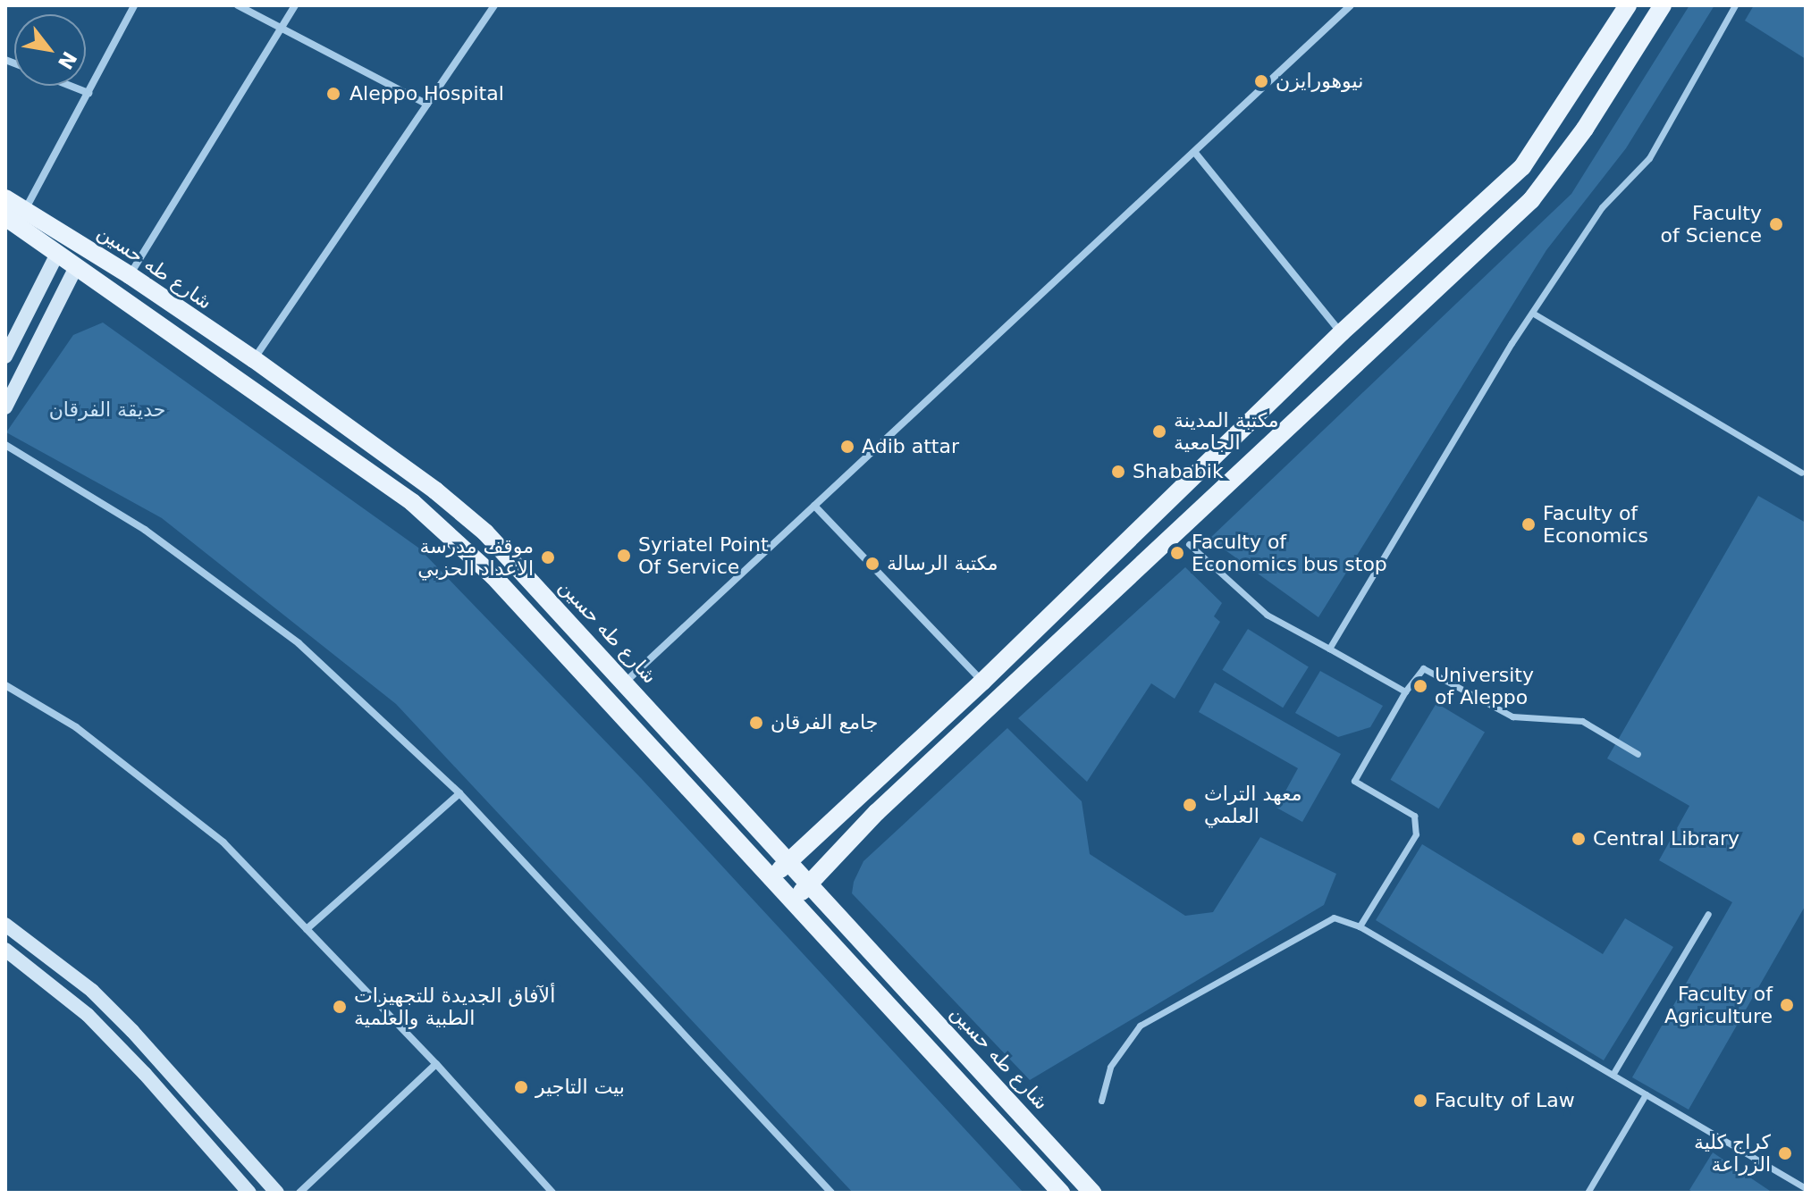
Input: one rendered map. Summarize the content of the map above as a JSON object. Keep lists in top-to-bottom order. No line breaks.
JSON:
{"streets":{"main road":["شارع طه حسين"]},"parks":["حديقة الفرقان"],"places":["نيوهورايزن","Aleppo Hospital","Faculty of Science","مكتبة المدينة الجامعية","Adib attar","Shababik","Faculty of Economics","Faculty of Economics bus stop","Syriatel Point Of Service","موقف مدرسة الاعداد الحزبي","مكتبة الرسالة","University of Aleppo","جامع الفرقان","معهد التراث العلمي","Central Library","Faculty of Agriculture","ألآفاق الجديدة للتجهيزات الطبية والعلمية","بيت التاجير","Faculty of Law","كراج كلية الزراعة"],"north":"bottom right"}
